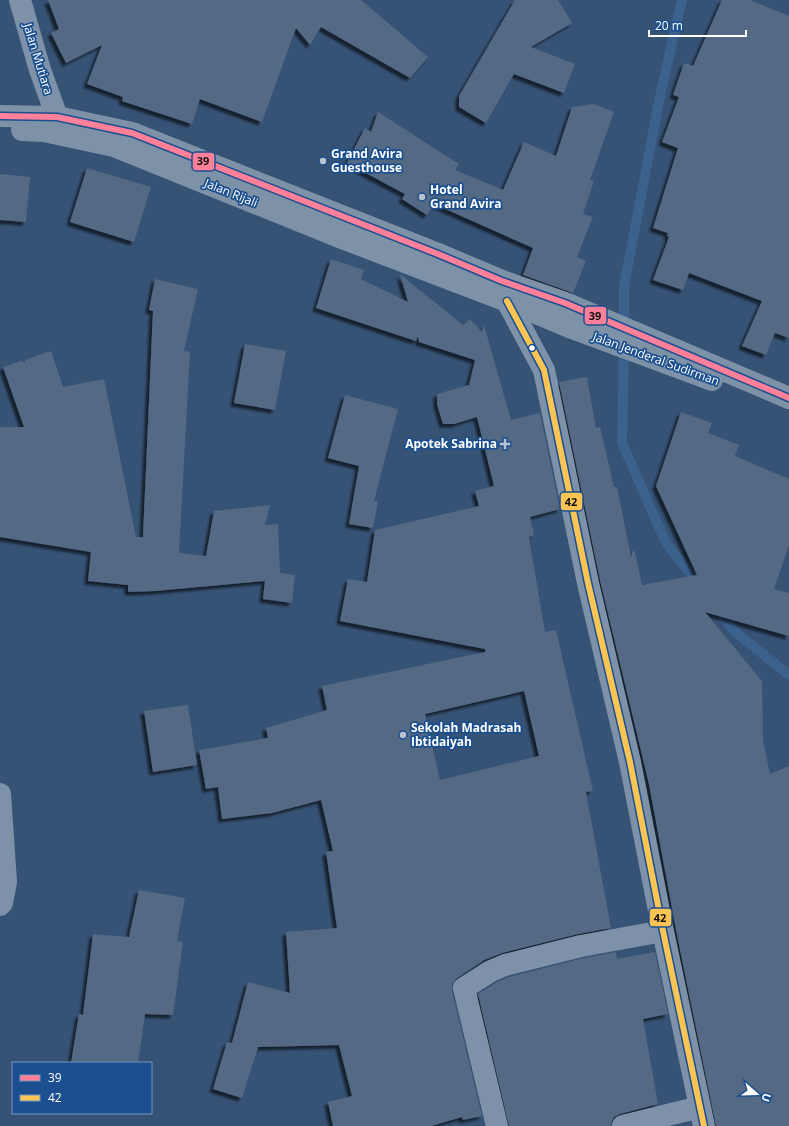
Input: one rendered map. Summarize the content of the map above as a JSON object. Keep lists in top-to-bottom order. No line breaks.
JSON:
{"streets":{"highway":["Jalan Rijali","Jalan Jenderal Sudirman"],"street":["Jalan Mutiara"]},"crossings":[["Jalan Mutiara","Jalan Jenderal Sudirman"],["Jalan Rijali","Jalan Jenderal Sudirman"]],"places":{"other":["Grand Avira Guesthouse","Hotel Grand Avira","Sekolah Madrasah Ibtidaiyah"],"health":["Apotek Sabrina"]},"lines":["transit line 39","transit line 42"],"legend":["39","42"],"scale_bar":"20 m","north":"right"}
